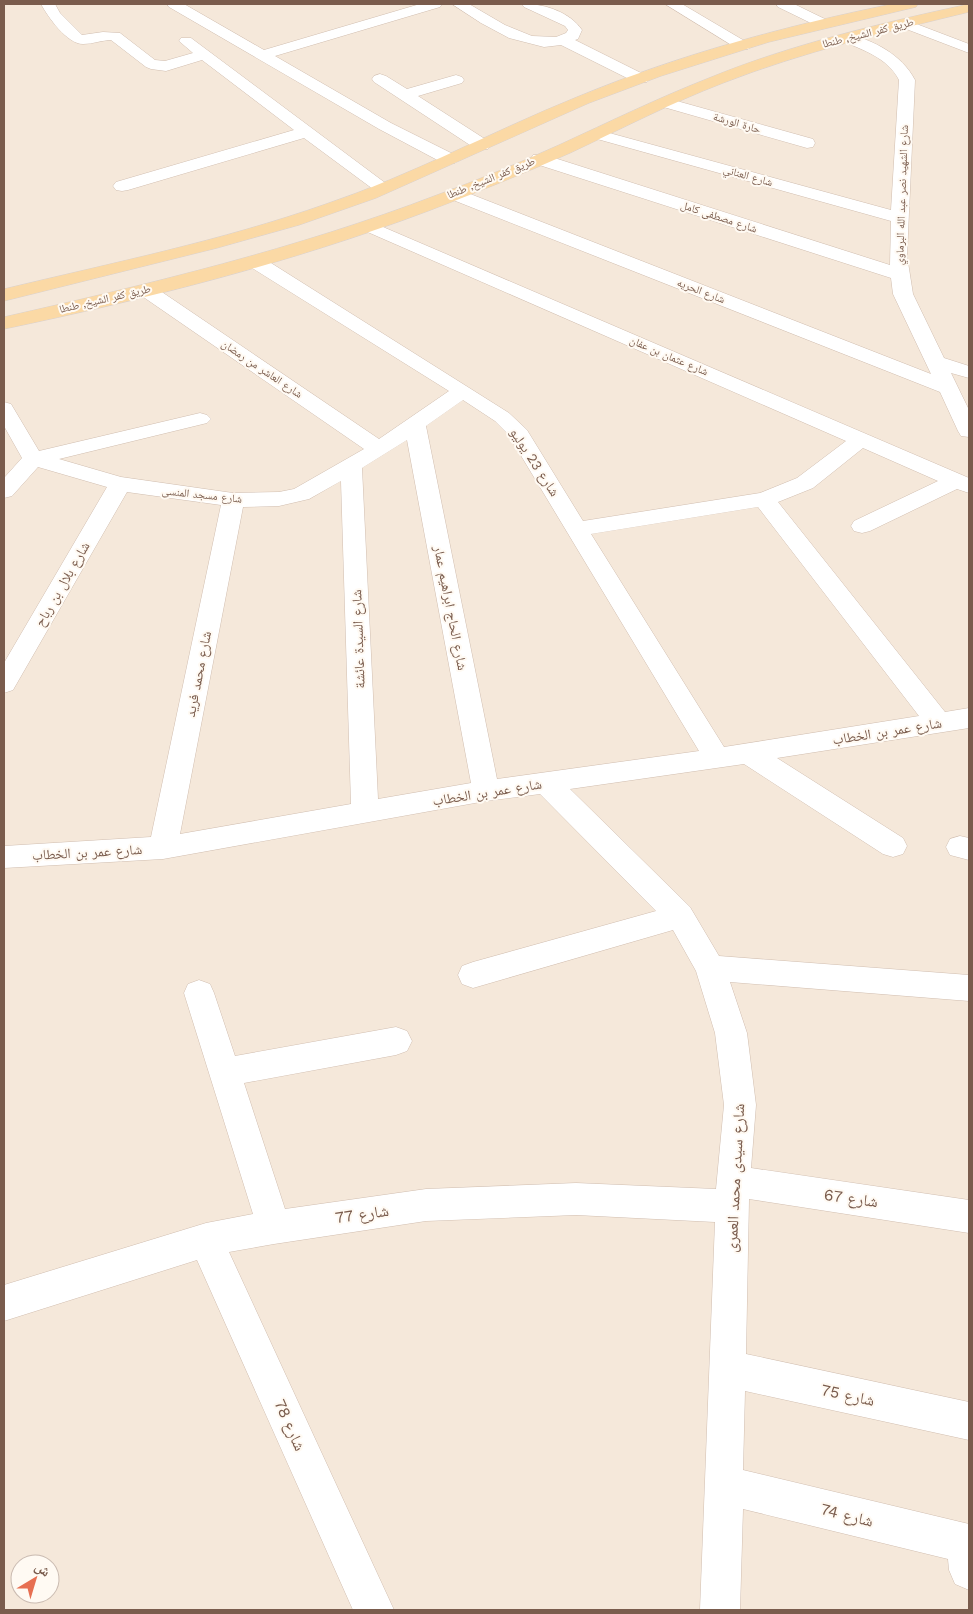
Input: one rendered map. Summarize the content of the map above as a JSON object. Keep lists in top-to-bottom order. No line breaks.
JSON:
{"streets":{"main road":["طريق كفر الشيخ, طنطا"],"street":["حارة الورشة","شارع العناني","شارع الشهيد نصر عبد الله البرماوي","شارع مصطفى كامل","شارع الحريه","شارع عثمان بن عفان","شارع العاشر من رمضان","شارع 23 يوليو","شارع مسجد المنسى","شارع بلال بن رباح","شارع الحاج ابراهيم عمار","شارع السيدة عائشة","شارع محمد فريد","شارع عمر بن الخطاب","شارع سيدى محمد العمرى","شارع 67","شارع 77","شارع 75","شارع 78","شارع 74"]},"crossings":[["طريق كفر الشيخ, طنطا","حارة الورشة"],["طريق كفر الشيخ, طنطا","شارع العناني"],["طريق كفر الشيخ, طنطا","شارع الشهيد نصر عبد الله البرماوي"],["طريق كفر الشيخ, طنطا","شارع مصطفى كامل"],["طريق كفر الشيخ, طنطا","شارع الحريه"],["طريق كفر الشيخ, طنطا","شارع عثمان بن عفان"],["طريق كفر الشيخ, طنطا","شارع العاشر من رمضان"],["طريق كفر الشيخ, طنطا","شارع 23 يوليو"],["شارع العناني","شارع الشهيد نصر عبد الله البرماوي"],["شارع الشهيد نصر عبد الله البرماوي","شارع مصطفى كامل"],["شارع الشهيد نصر عبد الله البرماوي","شارع الحريه"],["شارع العاشر من رمضان","شارع مسجد المنسى"],["شارع 23 يوليو","شارع مسجد المنسى"],["شارع 23 يوليو","شارع عمر بن الخطاب"],["شارع مسجد المنسى","شارع بلال بن رباح"],["شارع مسجد المنسى","شارع الحاج ابراهيم عمار"],["شارع مسجد المنسى","شارع السيدة عائشة"],["شارع مسجد المنسى","شارع محمد فريد"],["شارع الحاج ابراهيم عمار","شارع عمر بن الخطاب"],["شارع السيدة عائشة","شارع عمر بن الخطاب"],["شارع محمد فريد","شارع عمر بن الخطاب"],["شارع عمر بن الخطاب","شارع سيدى محمد العمرى"],["شارع سيدى محمد العمرى","شارع 67"],["شارع سيدى محمد العمرى","شارع 77"],["شارع سيدى محمد العمرى","شارع 75"],["شارع سيدى محمد العمرى","شارع 74"],["شارع 67","شارع 77"],["شارع 77","شارع 78"]],"north":"top right"}
